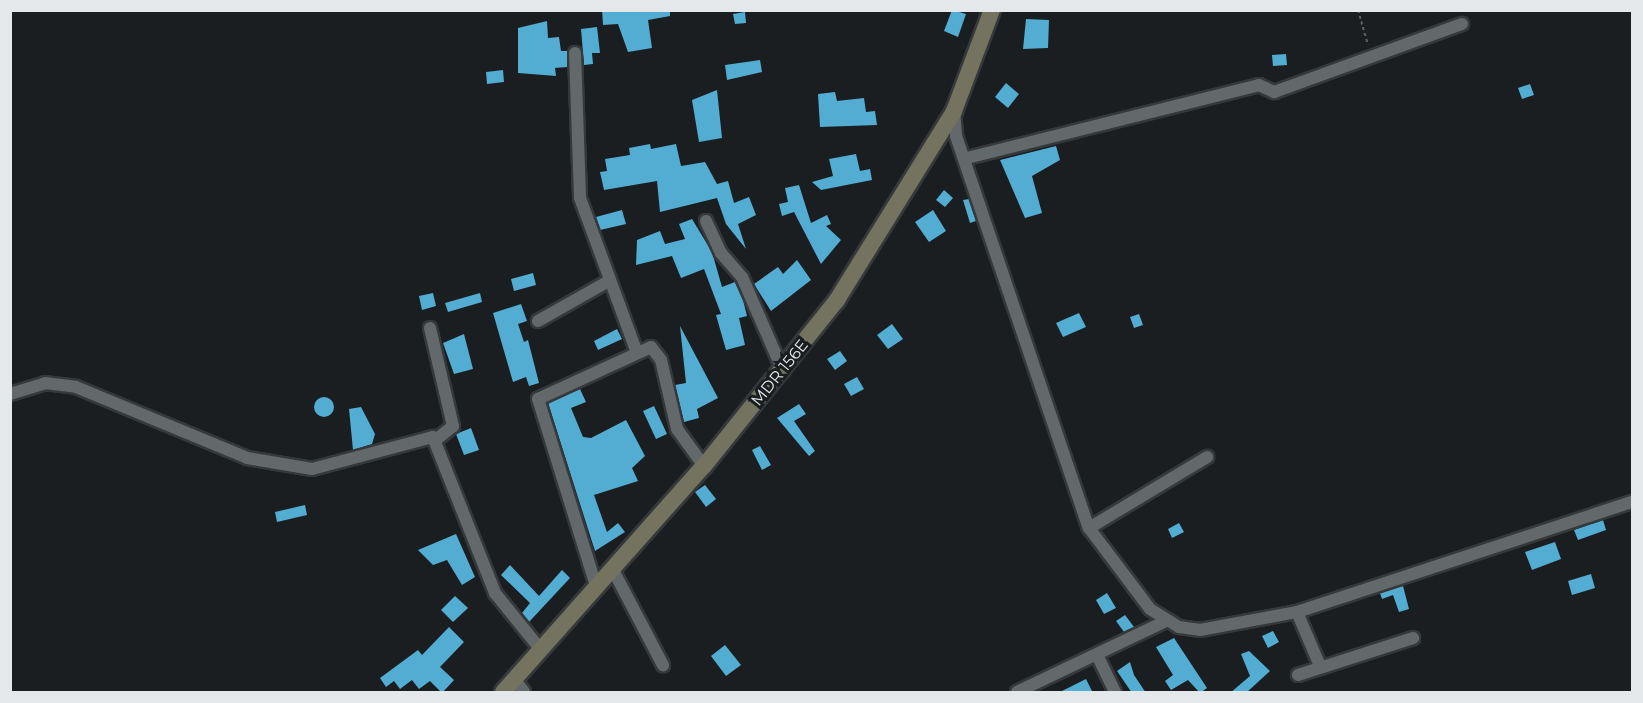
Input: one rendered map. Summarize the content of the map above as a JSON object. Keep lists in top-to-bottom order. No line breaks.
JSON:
{"streets":{"main road":["MDR 156E"]}}
